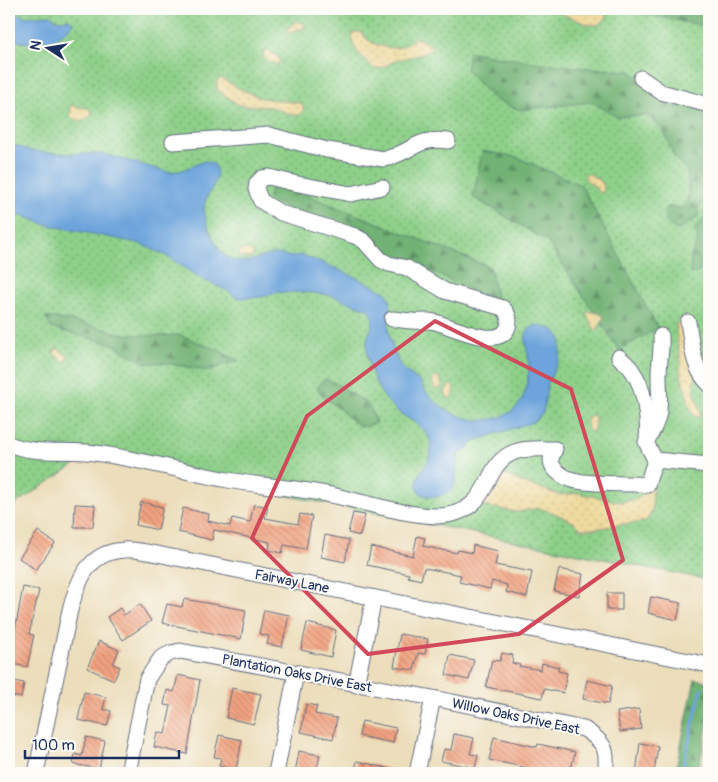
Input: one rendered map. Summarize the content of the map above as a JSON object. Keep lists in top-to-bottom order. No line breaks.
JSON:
{"streets":{"street":["Fairway Lane","Plantation Oaks Drive East","Willow Oaks Drive East"]},"crossings":[["Plantation Oaks Drive East","Willow Oaks Drive East"]],"scale_bar":"100 m","north":"left"}
